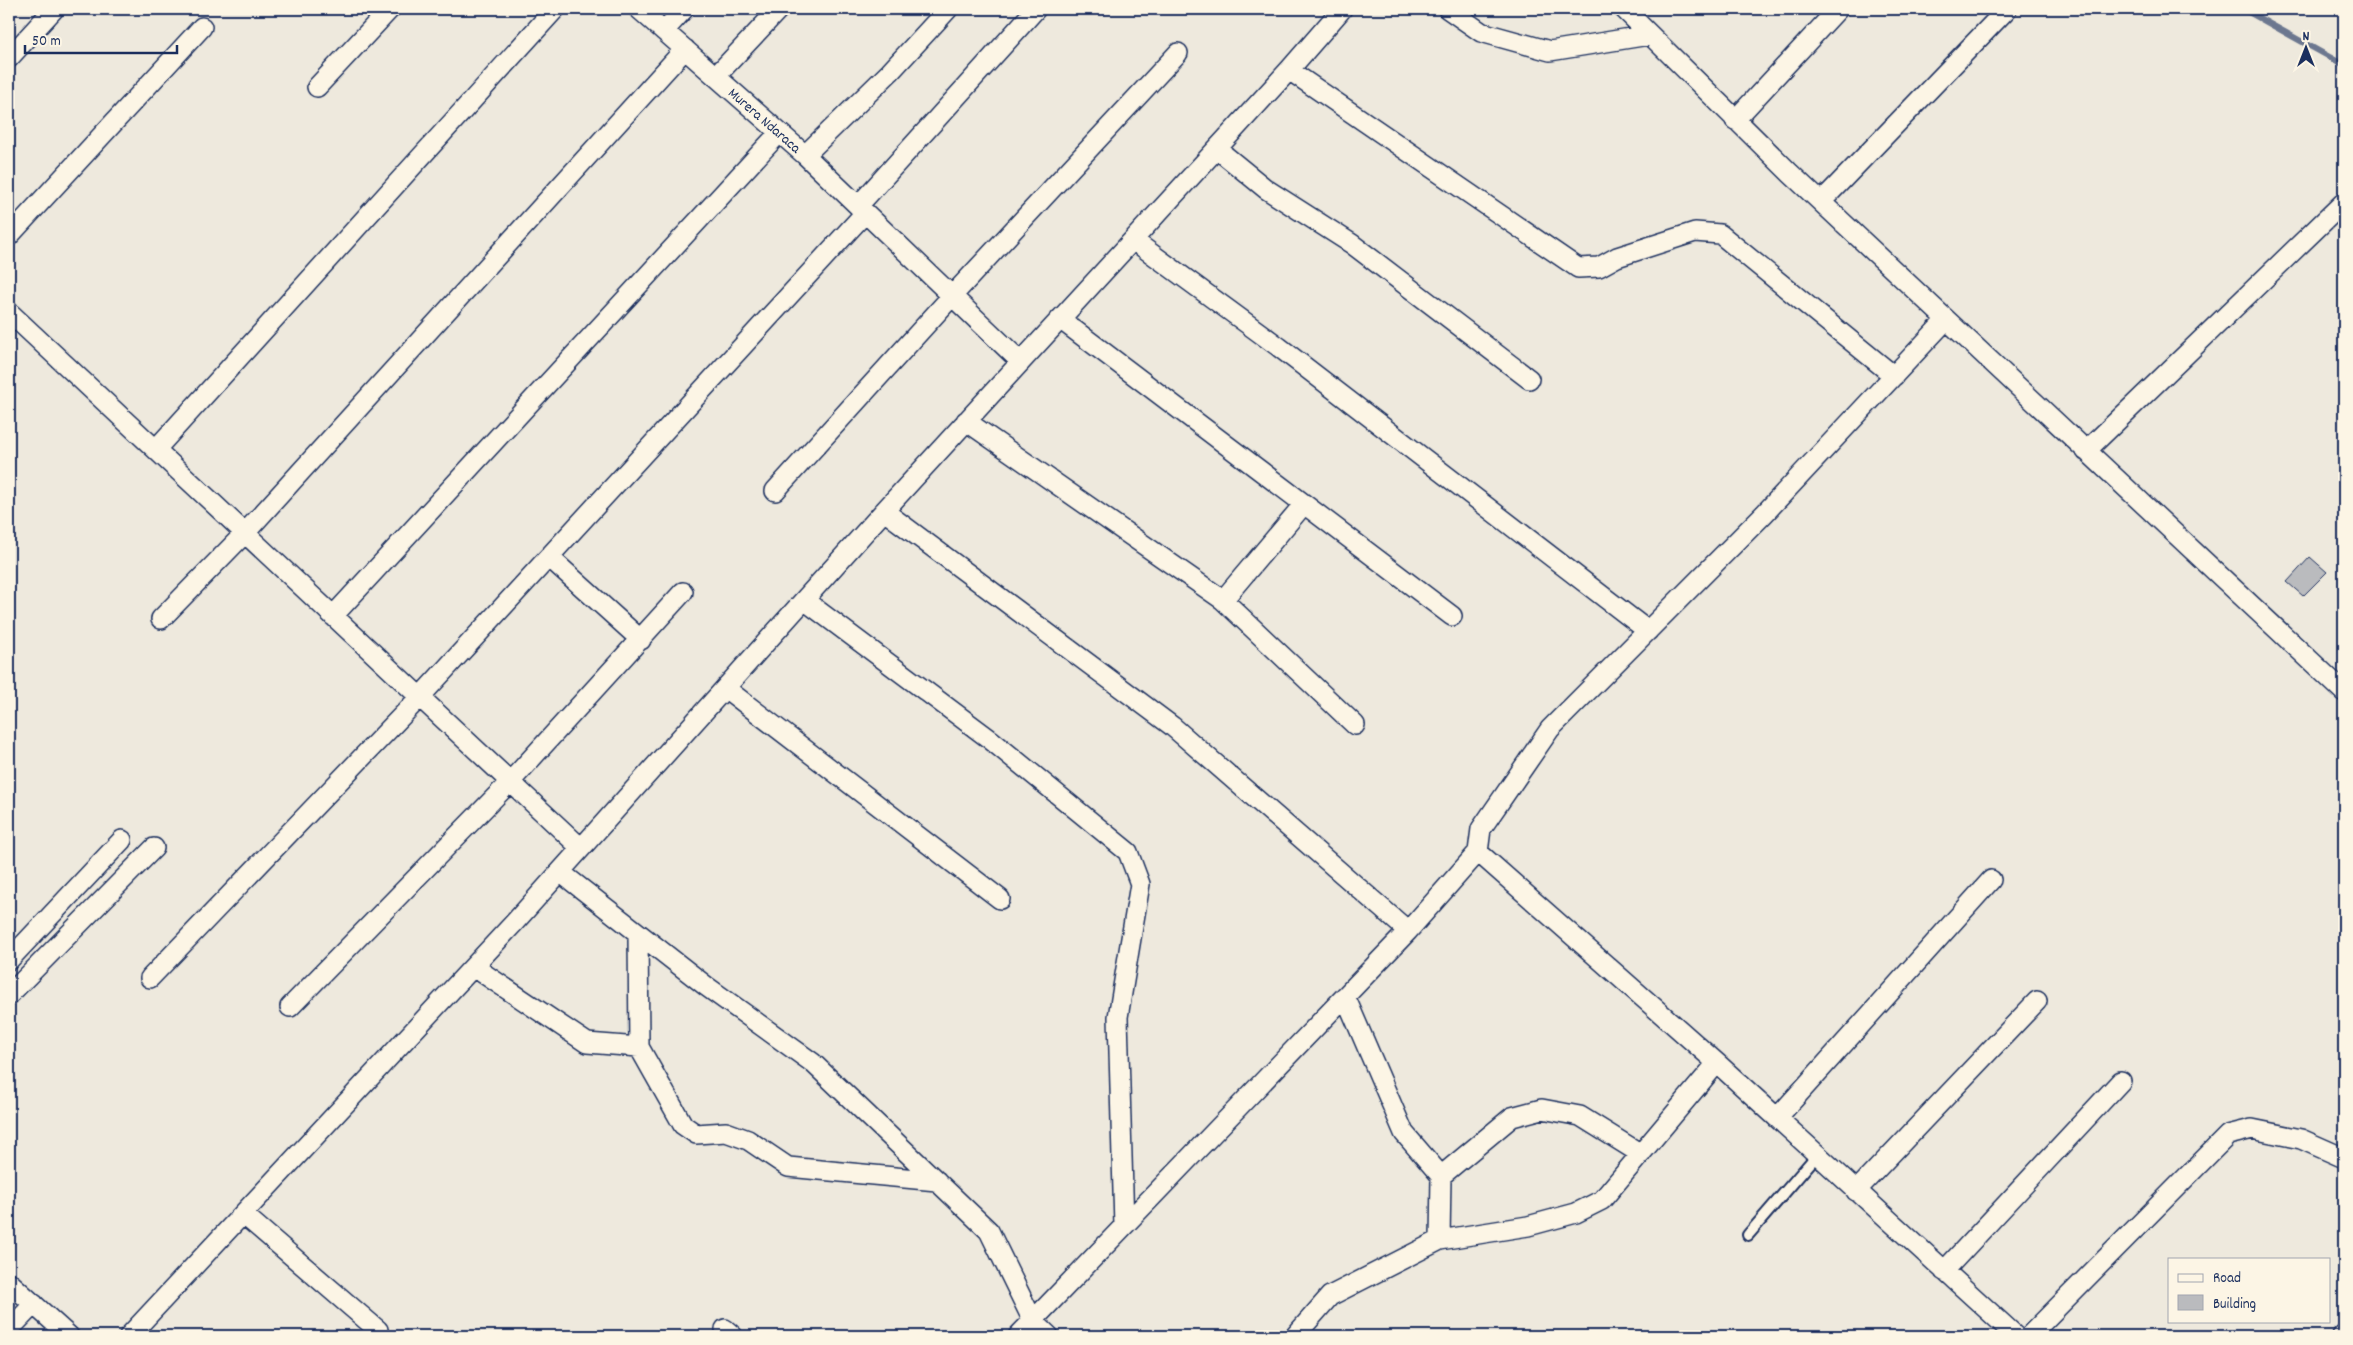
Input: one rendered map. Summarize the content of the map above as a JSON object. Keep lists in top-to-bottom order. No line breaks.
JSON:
{"streets":{"street":["Murera Ndaraca"]},"legend":["Road","Building"],"scale_bar":"50 m","north":"top"}
